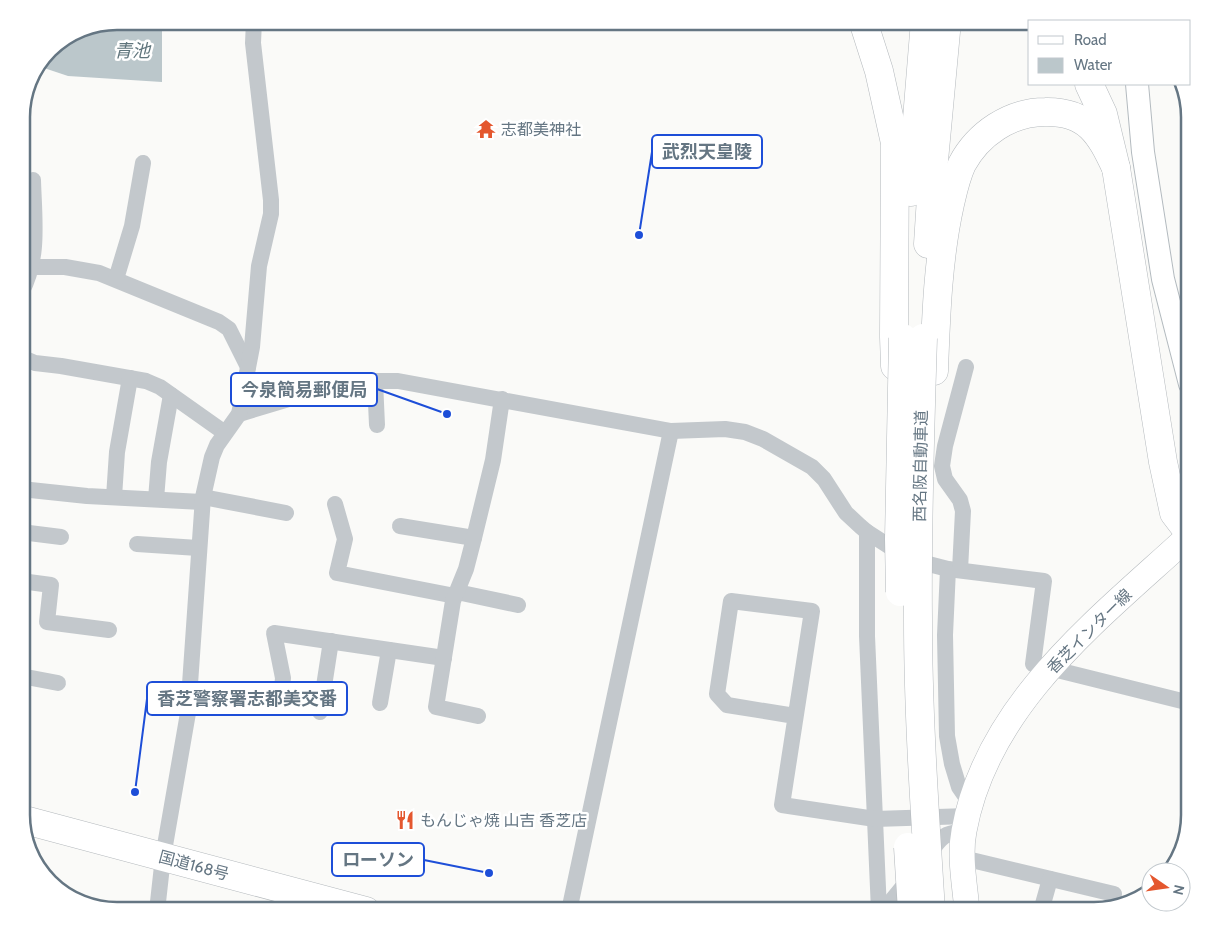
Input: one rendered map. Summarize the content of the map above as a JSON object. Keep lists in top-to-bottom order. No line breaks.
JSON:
{"streets":{"highway":["西名阪自動車道","国道168号"],"main road":["香芝インター線"]},"water":["青池"],"places":{"temple":["志都美神社"],"other":["武烈天皇陵","今泉簡易郵便局","香芝警察署志都美交番","ローソン"],"restaurant":["もんじゃ焼 山吉 香芝店"]},"legend":["Road","Water"],"north":"right"}
